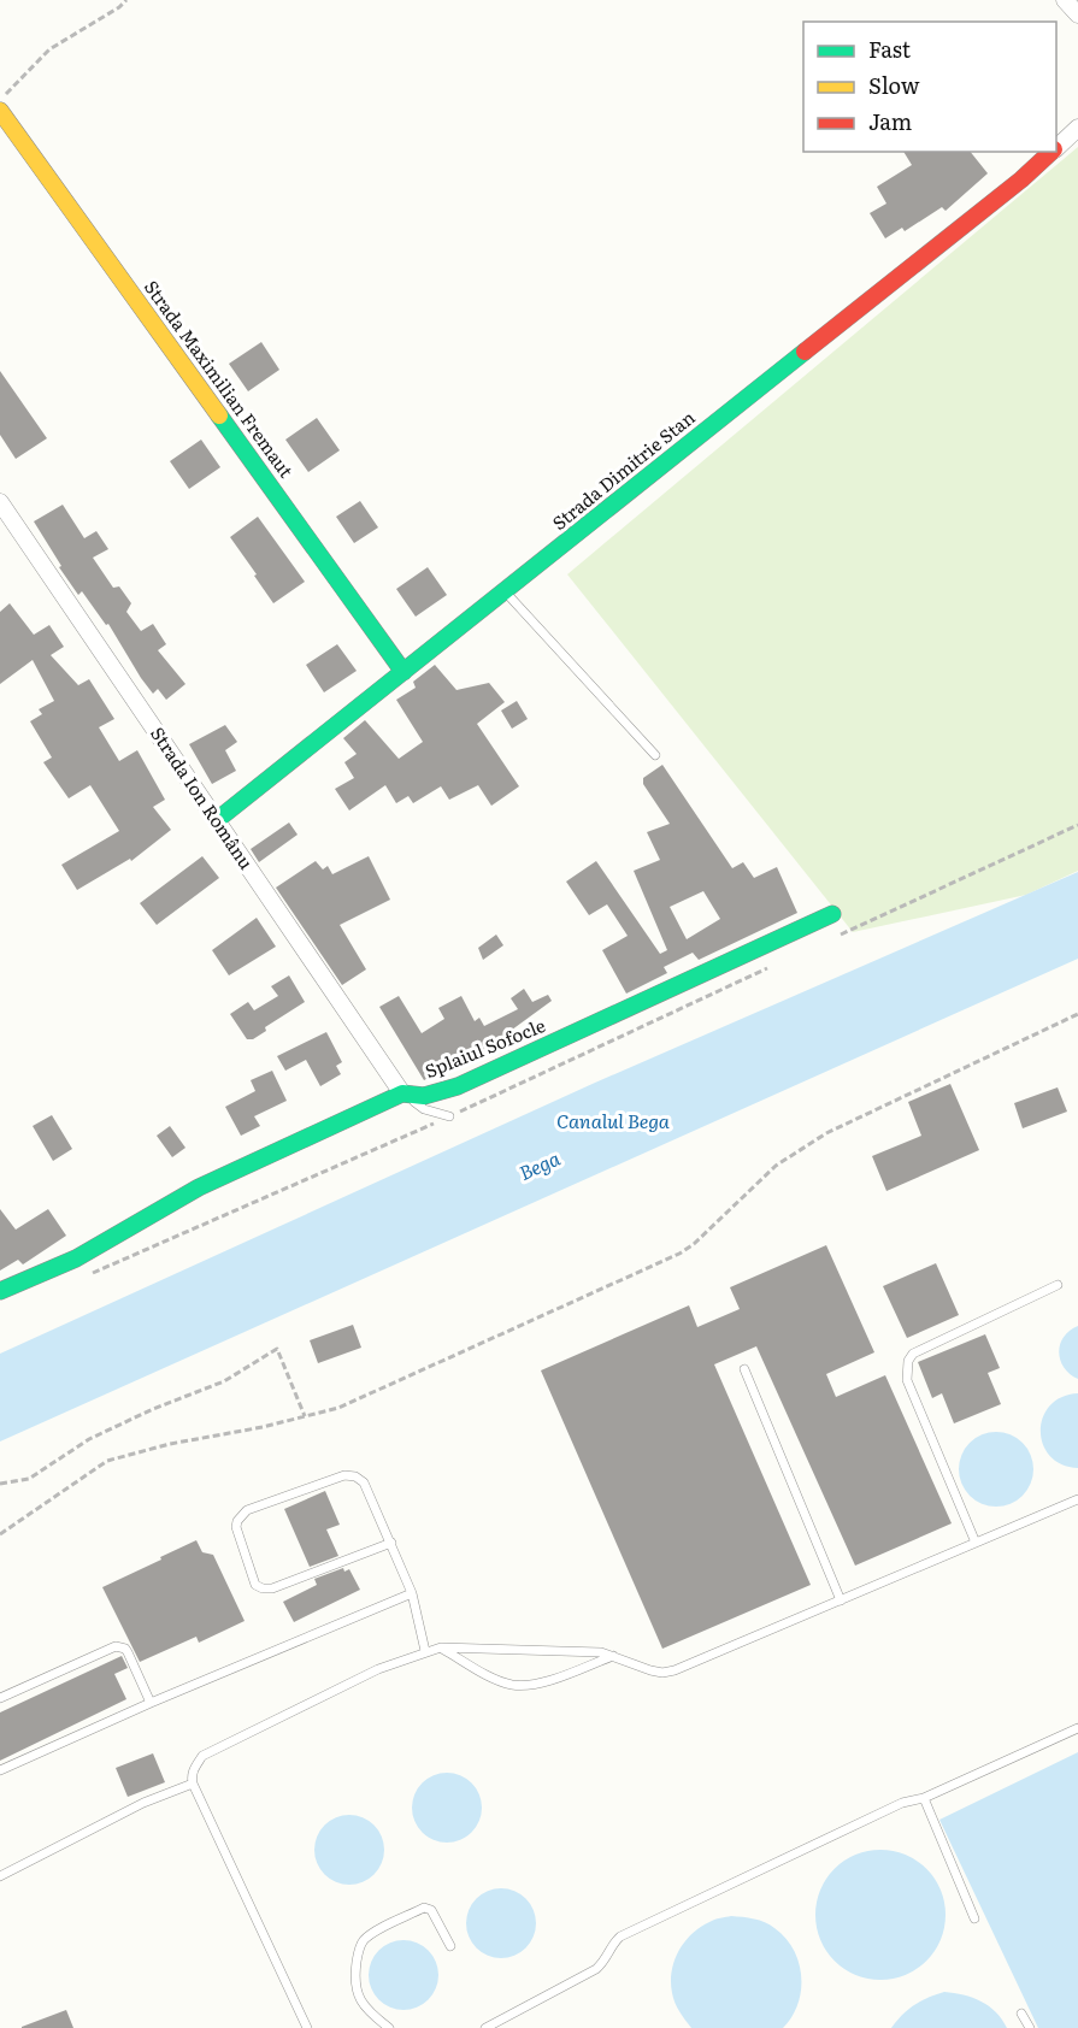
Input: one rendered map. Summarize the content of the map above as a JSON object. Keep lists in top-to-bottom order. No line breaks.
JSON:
{"streets":{"street":["Strada Maximilian Fremaut","Strada Dimitrie Stan","Strada Ion Românu","Splaiul Sofocle"]},"crossings":[["Strada Maximilian Fremaut","Strada Dimitrie Stan"],["Strada Dimitrie Stan","Strada Ion Românu"],["Strada Ion Românu","Splaiul Sofocle"]],"water":["Canalul Bega","Bega"],"legend":["Fast","Slow","Jam"]}
